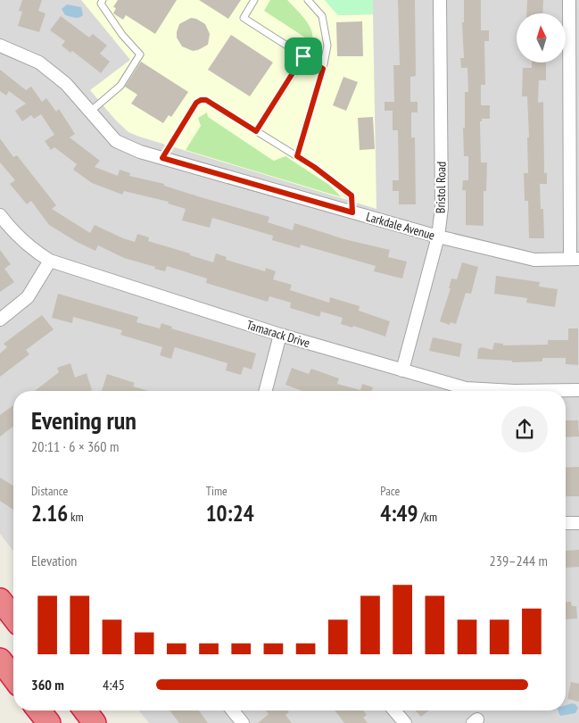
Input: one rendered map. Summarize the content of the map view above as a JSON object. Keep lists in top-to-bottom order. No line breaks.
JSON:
{"streets":{"street":["Bristol Road","Larkdale Avenue","Tamarack Drive"]},"crossings":[["Bristol Road","Larkdale Avenue"],["Bristol Road","Tamarack Drive"]],"north":"top","page":{"heading":["Evening run","20:11 · 6 × 360 m"],"stats":[["Distance","2.16 km"],["Time","10:24"],["Pace","4:49 /km"]],"chart":["Elevation","239–244 m"],"list":[{"name":"360 m","note":"4:45"}]}}
